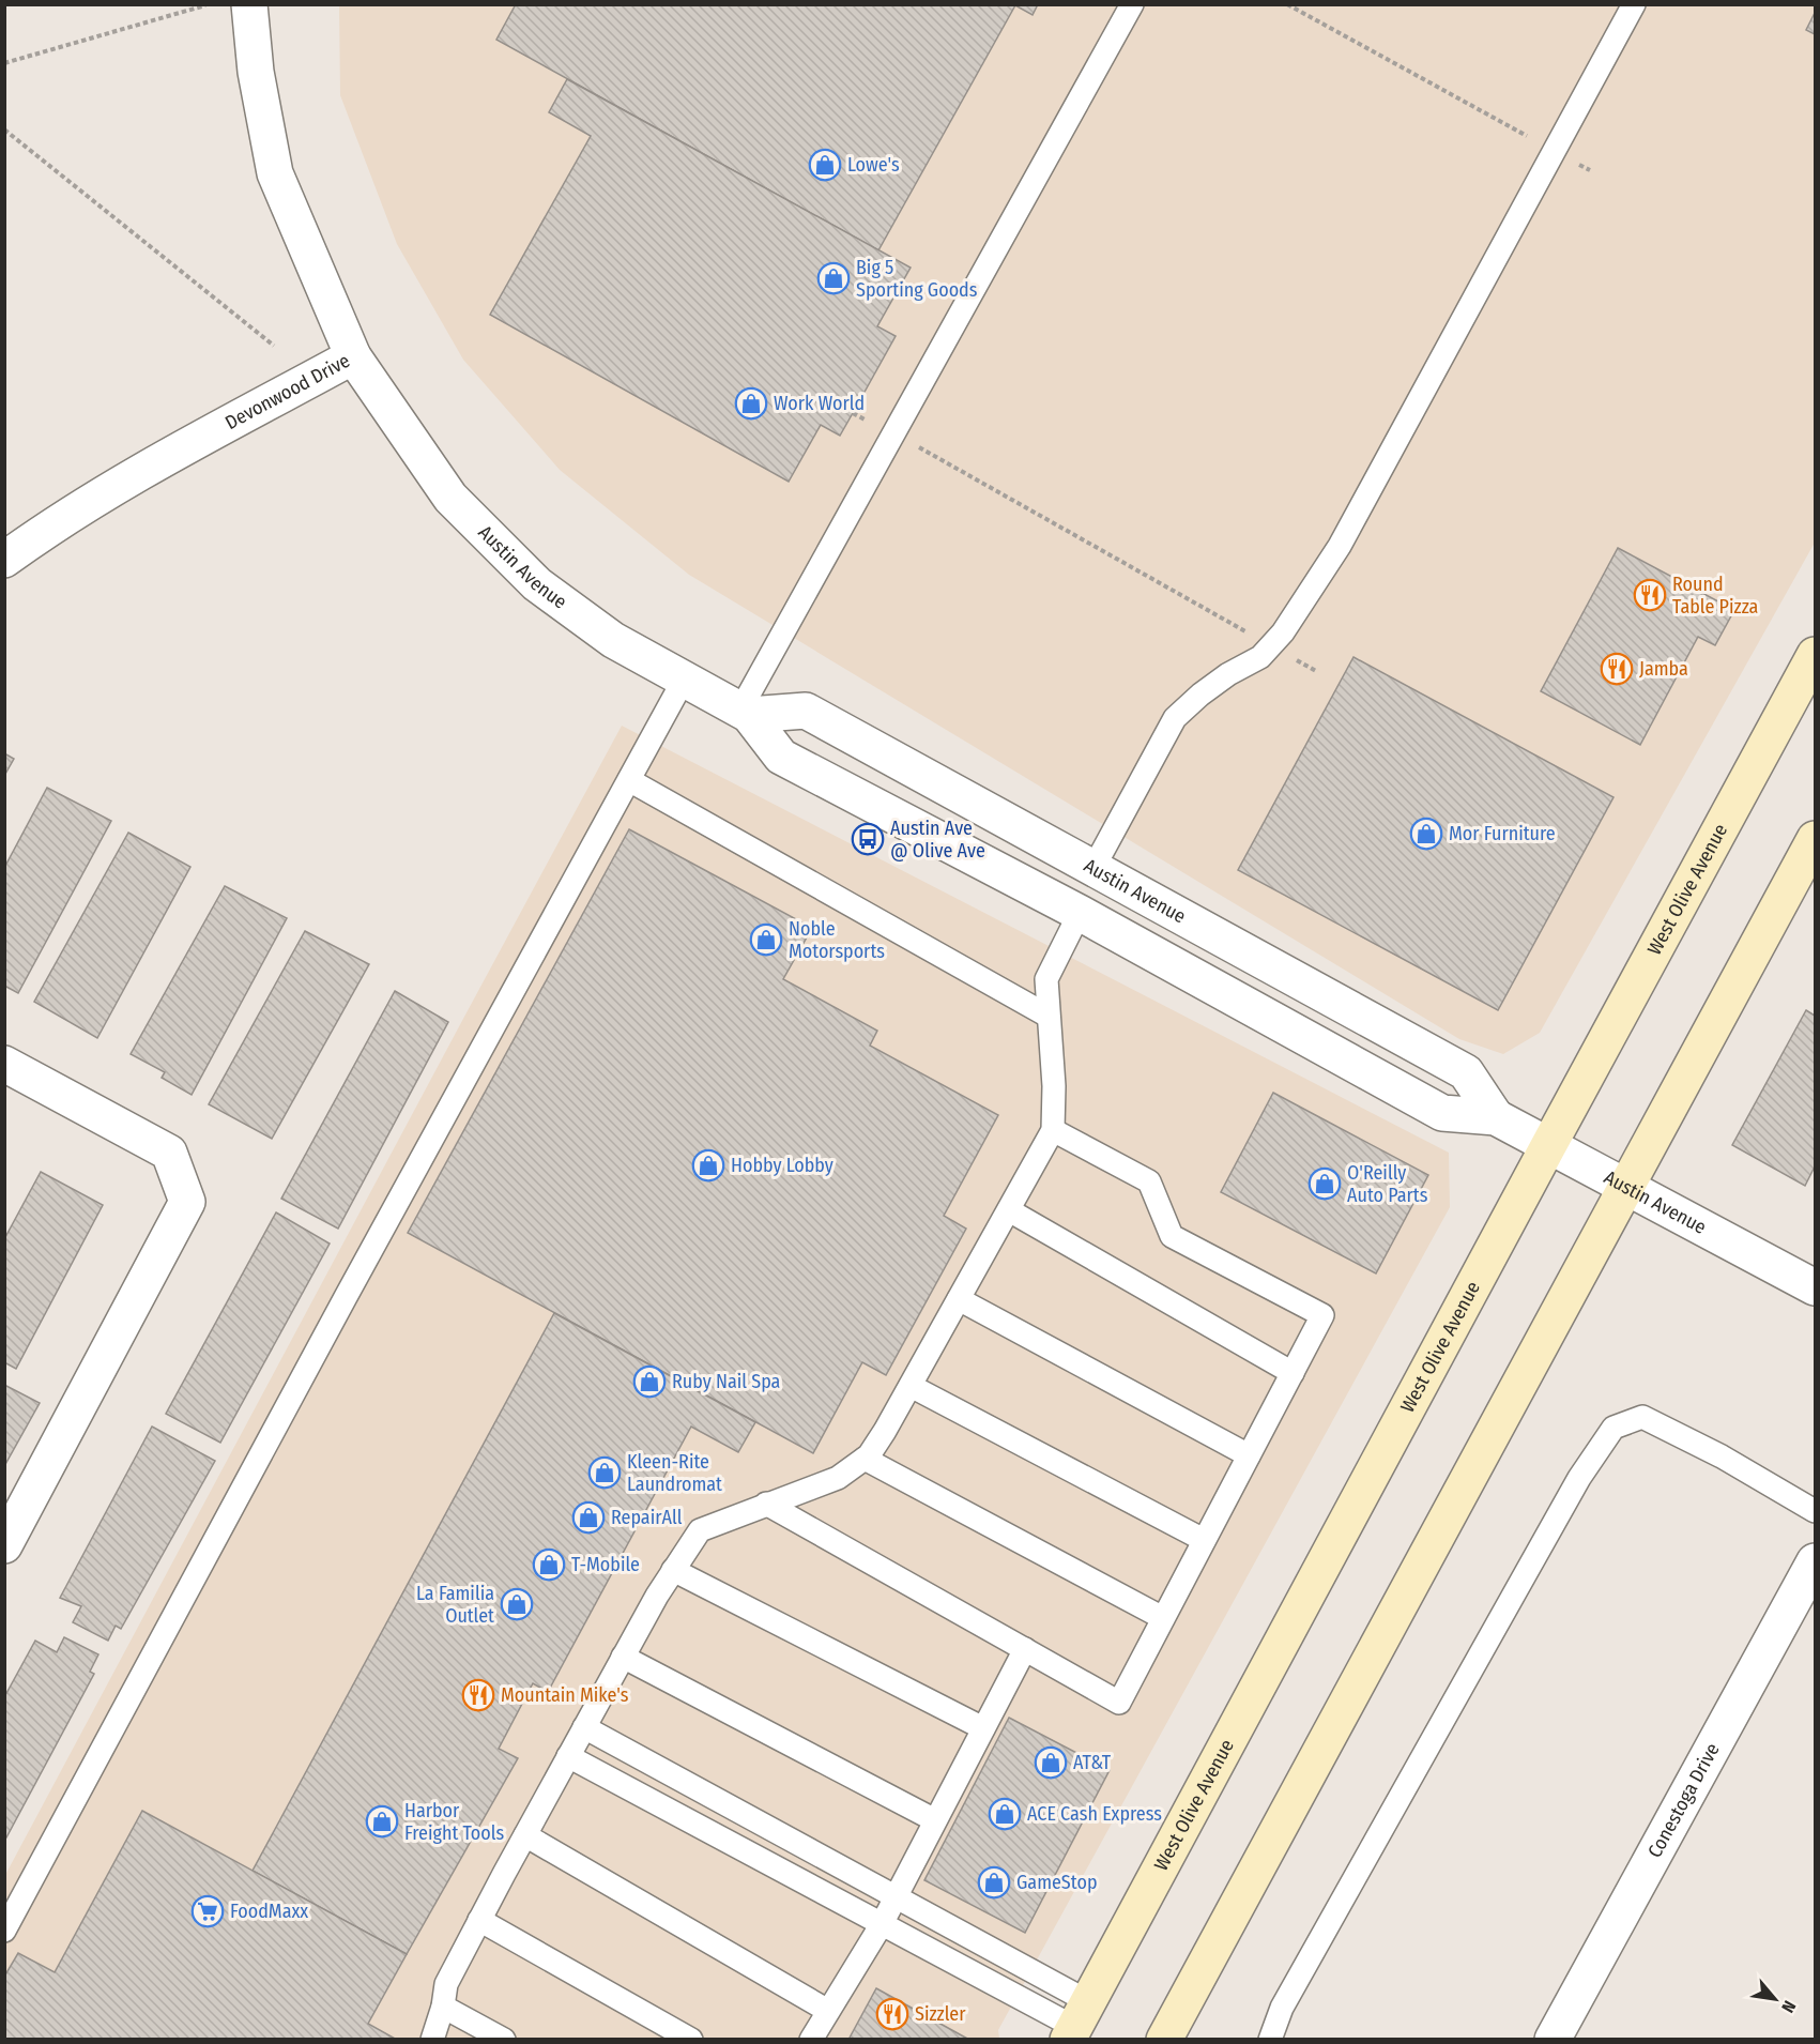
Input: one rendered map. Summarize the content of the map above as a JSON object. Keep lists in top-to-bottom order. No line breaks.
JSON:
{"streets":{"main road":["West Olive Avenue"],"street":["Devonwood Drive","Austin Avenue","Conestoga Drive"]},"crossings":[["Devonwood Drive","Austin Avenue"],["Austin Avenue","West Olive Avenue"]],"places":{"shop":["Lowe's","Big 5 Sporting Goods","Work World","Mor Furniture","Noble Motorsports","Hobby Lobby","O'Reilly Auto Parts","Ruby Nail Spa","Kleen-Rite Laundromat","RepairAll","T-Mobile","La Familia Outlet","AT&T","ACE Cash Express","Harbor Freight Tools","GameStop"],"restaurant":["Round Table Pizza","Jamba","Mountain Mike's","Sizzler"],"bus stop":["Austin Ave @ Olive Ave"],"supermarket":["FoodMaxx"]},"north":"bottom right"}
